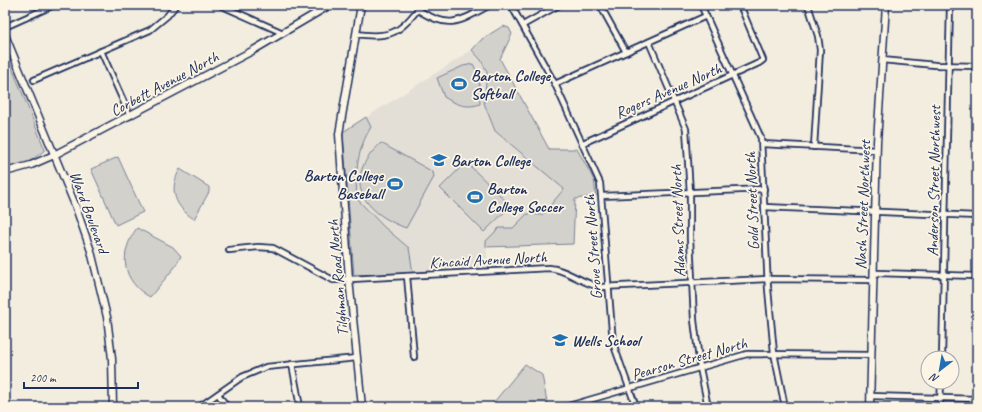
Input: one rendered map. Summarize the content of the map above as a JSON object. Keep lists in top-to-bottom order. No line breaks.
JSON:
{"streets":{"main road":["Corbett Avenue North","Nash Street Northwest","Ward Boulevard","Tilghman Road North"],"street":["Rogers Avenue North","Anderson Street Northwest","Gold Street North","Adams Street North","Grove Street North","Kincaid Avenue North","Pearson Street North"]},"crossings":[["Corbett Avenue North","Ward Boulevard"],["Rogers Avenue North","Gold Street North"],["Rogers Avenue North","Adams Street North"],["Rogers Avenue North","Grove Street North"],["Anderson Street Northwest","Kincaid Avenue North"],["Gold Street North","Kincaid Avenue North"],["Gold Street North","Pearson Street North"],["Nash Street Northwest","Kincaid Avenue North"],["Nash Street Northwest","Pearson Street North"],["Adams Street North","Kincaid Avenue North"],["Adams Street North","Pearson Street North"],["Grove Street North","Kincaid Avenue North"],["Grove Street North","Pearson Street North"],["Kincaid Avenue North","Tilghman Road North"]],"places":{"sports":["Barton College Softball","Barton College Baseball","Barton College Soccer"],"school or university":["Barton College","Wells School"]},"scale_bar":"200 m","north":"bottom left"}
